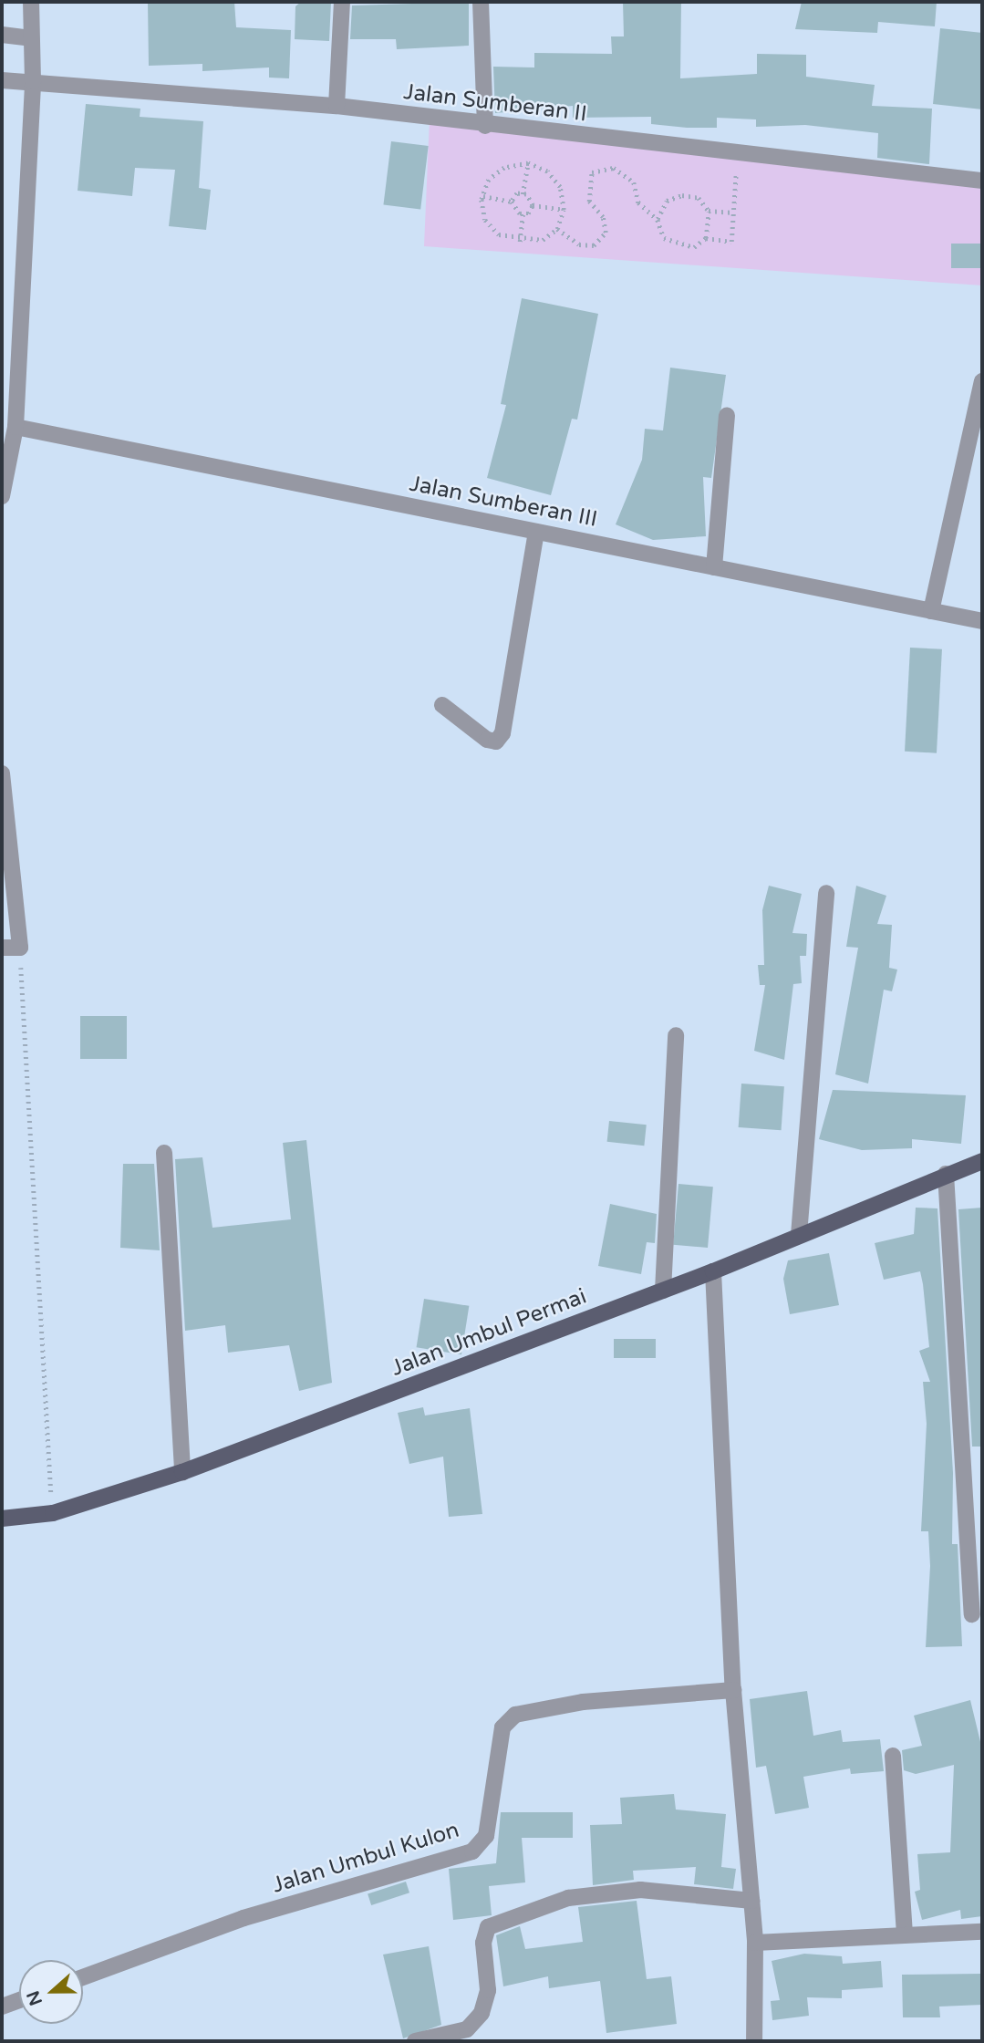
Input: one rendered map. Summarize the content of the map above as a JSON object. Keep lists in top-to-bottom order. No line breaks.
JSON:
{"streets":{"main road":["Jalan Umbul Permai"],"street":["Jalan Sumberan II","Jalan Sumberan III","Jalan Umbul Kulon"]},"north":"left"}
